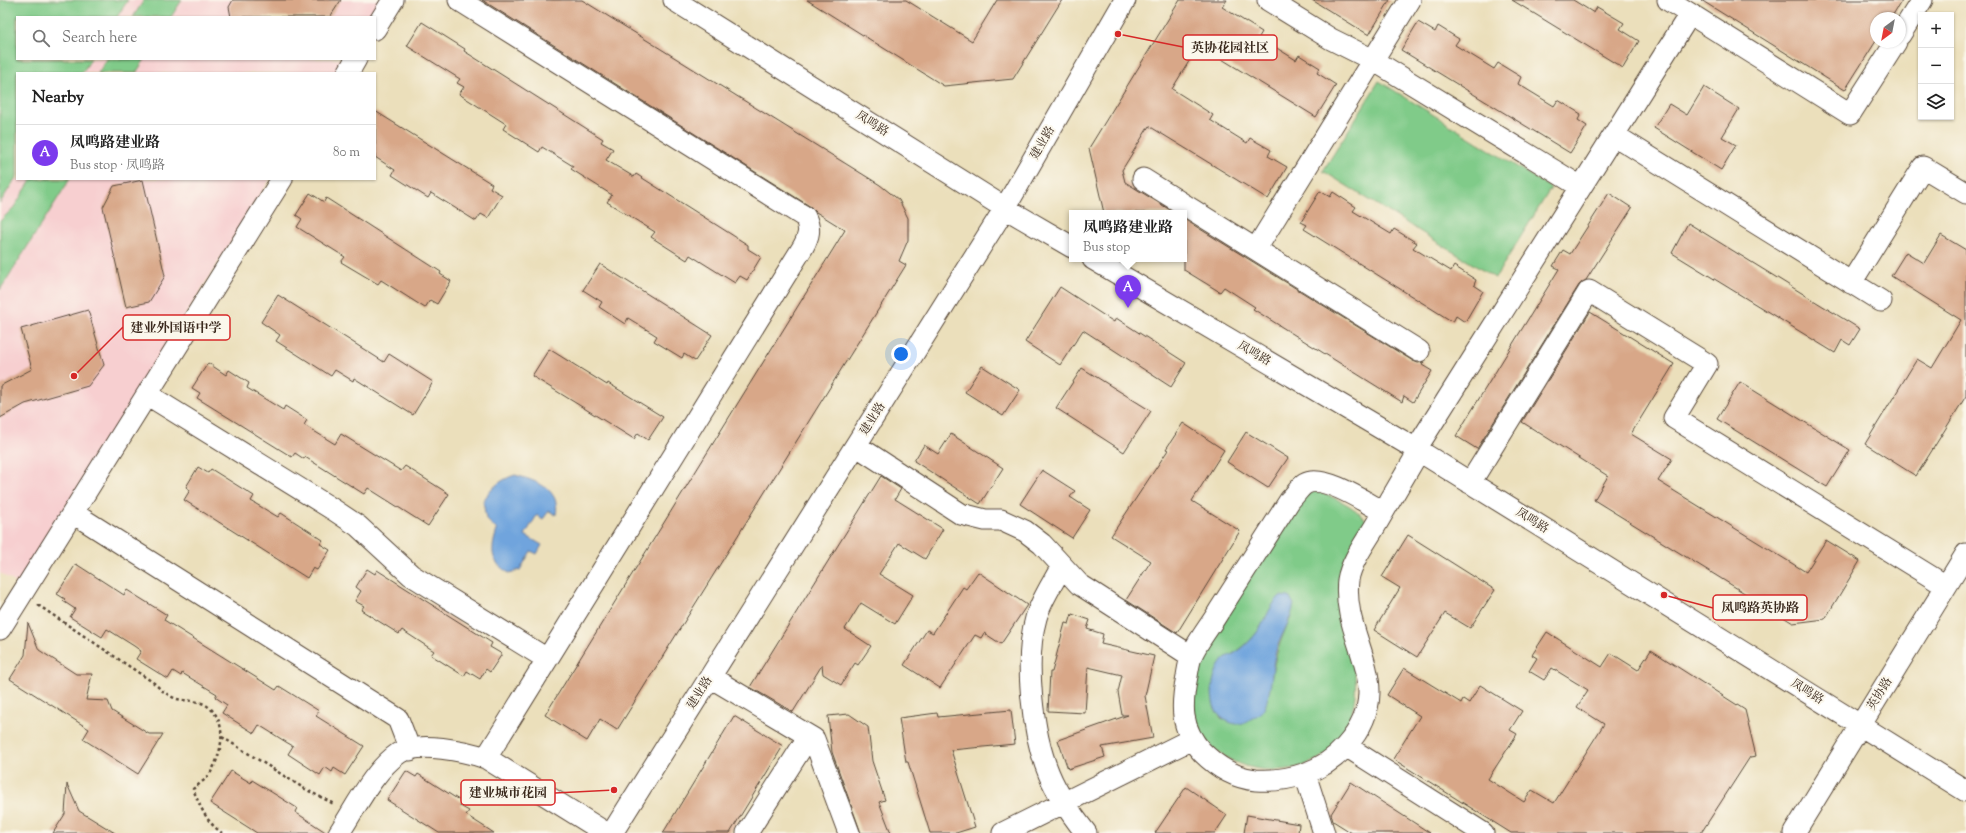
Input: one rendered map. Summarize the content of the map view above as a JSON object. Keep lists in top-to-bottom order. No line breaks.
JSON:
{"streets":{"street":["凤鸣路","建业路","英协路"]},"crossings":[["凤鸣路","建业路"],["凤鸣路","英协路"]],"places":["英协花园社区","建业外国语中学","凤鸣路英协路","建业城市花园"],"north":"bottom left","page":{"map_buttons":["+","−"],"search":"Search here","heading":"Nearby","list":[{"mark":"A","name":"凤鸣路建业路","note":"Bus stop · 凤鸣路","value":"80 m"}],"popup":["凤鸣路建业路","Bus stop"],"pins":"A"}}
